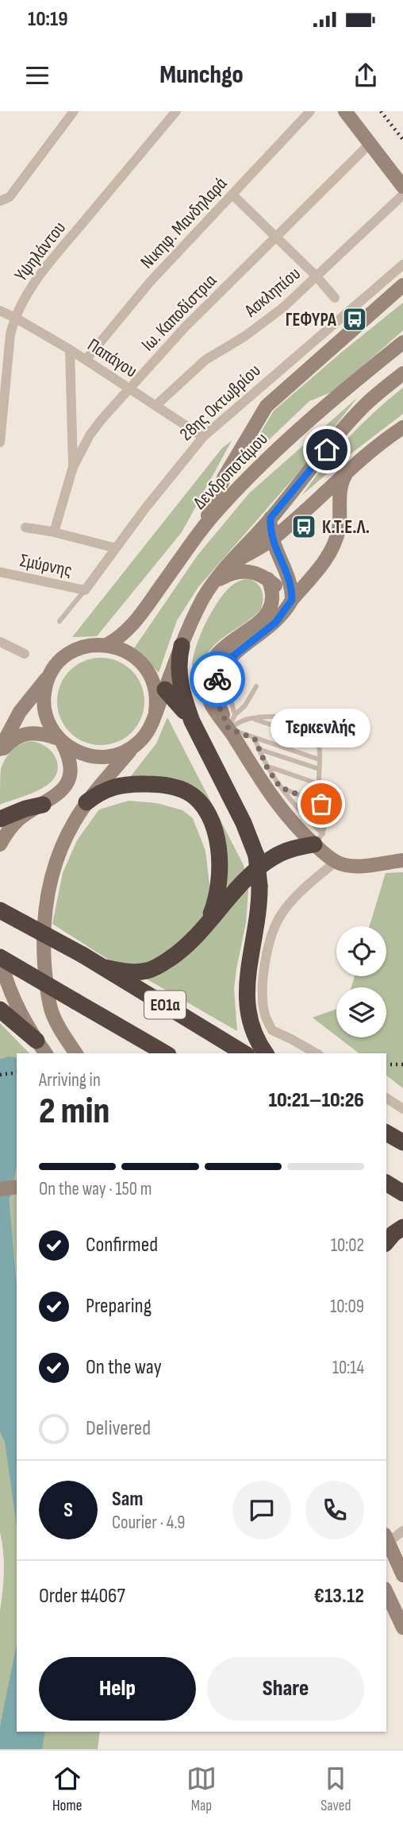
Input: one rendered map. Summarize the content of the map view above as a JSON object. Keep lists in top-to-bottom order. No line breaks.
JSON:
{"streets":{"highway":["ΕΟ1α"],"main road":["Δενδροποτάμου"],"street":["Νικηφ. Μανδηλαρά","Υψηλάντου","Ασκληπίου","Ιω. Καποδίστρια","Παπάγου","28ης Οκτωβρίου","Σμύρνης"]},"crossings":[["Νικηφ. Μανδηλαρά","Παπάγου"],["Υψηλάντου","Παπάγου"],["Ασκληπίου","Παπάγου"],["Ιω. Καποδίστρια","Παπάγου"],["Παπάγου","28ης Οκτωβρίου"],["28ης Οκτωβρίου","Σμύρνης"]],"places":{"bus stop":["ΓΕΦΥΡΑ","Κ.Τ.Ε.Λ."],"other":["Τερκενλής"]},"page":{"status":"10:19","header":"Munchgo","bubble":"Τερκενλής","heading":["2 min","Arriving in","10:21–10:26"],"panel":["Sam","Courier · 4.9","Order #4067","€13.12"],"bar":"On the way · 150 m","list":[["Confirmed","10:02"],["Preparing","10:09"],["On the way","10:14"],"Delivered"],"round":"S","buttons":["Help","Share"],"tabs":["Home","Map","Saved"]}}
